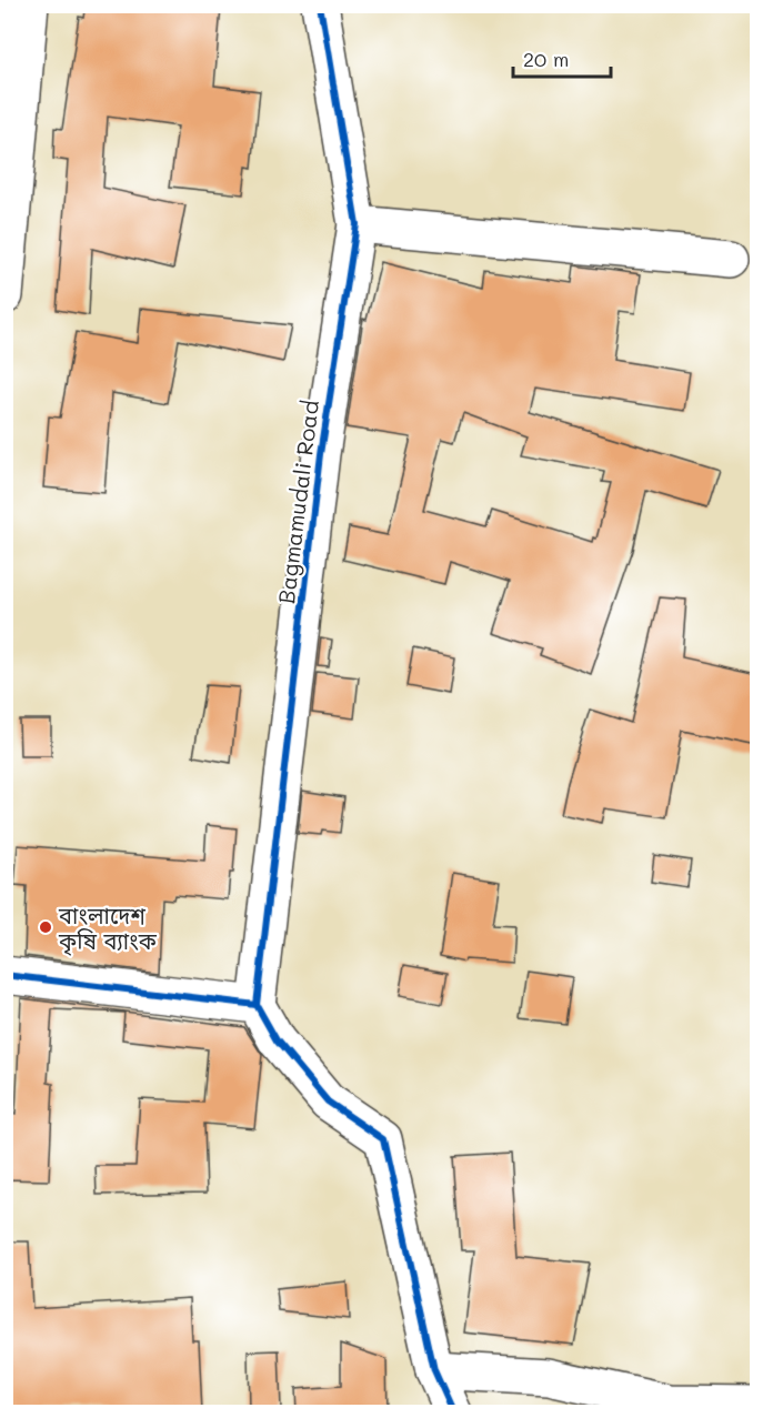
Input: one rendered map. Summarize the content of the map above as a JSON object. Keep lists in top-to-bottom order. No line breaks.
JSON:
{"streets":{"street":["Bagmamudali Road"]},"places":["বাংলাদেশ কৃষি ব্যাংক"],"scale_bar":"20 m"}
